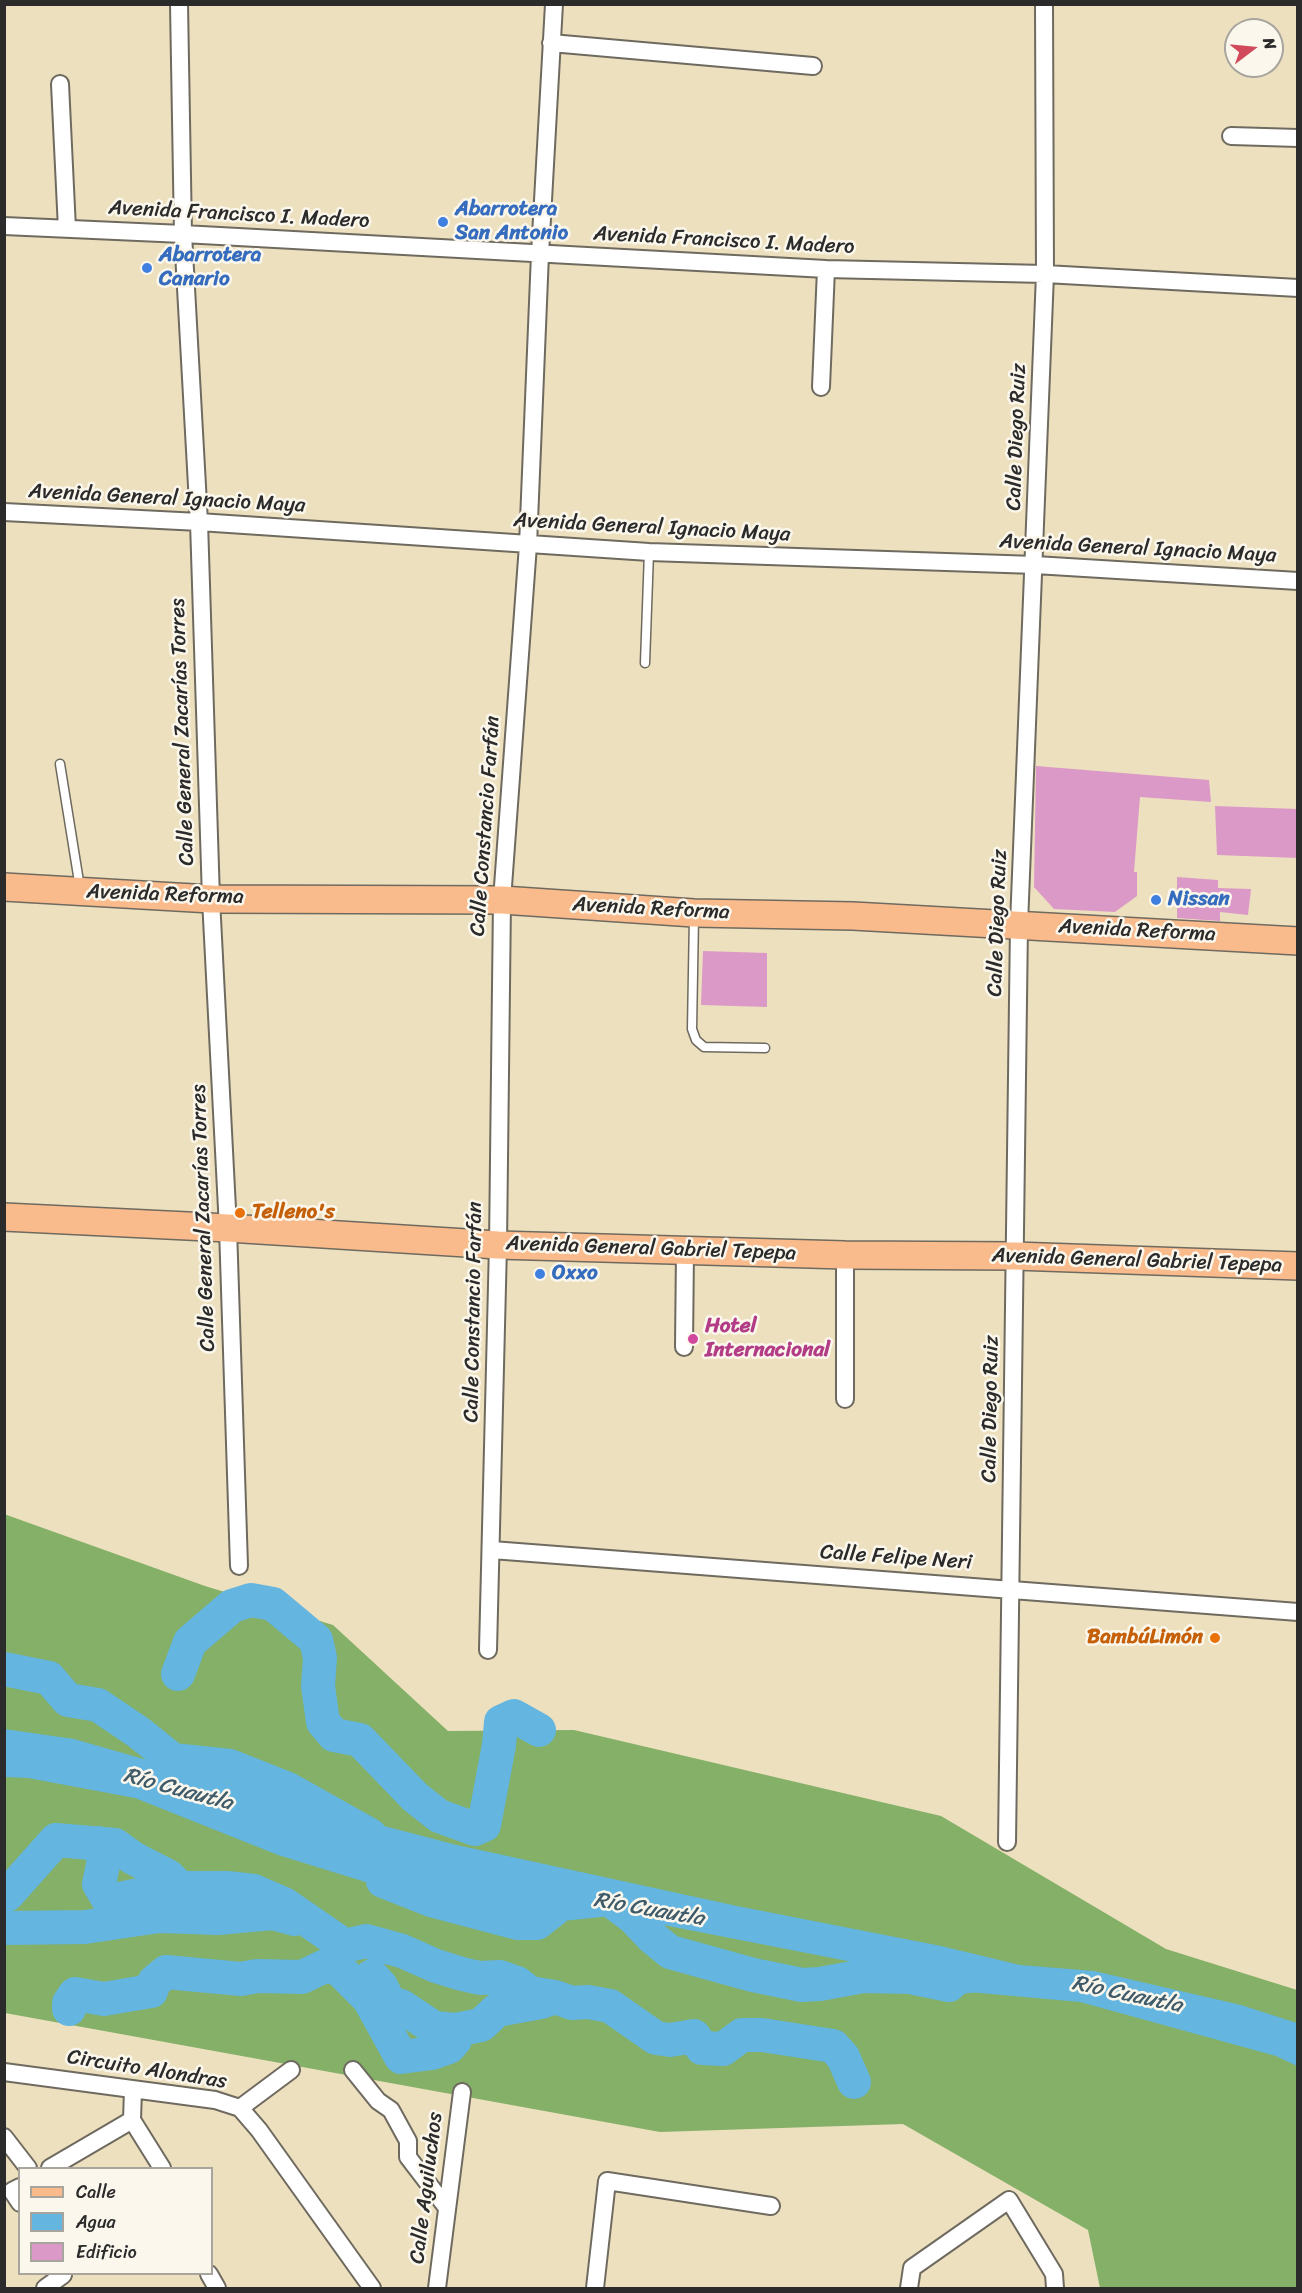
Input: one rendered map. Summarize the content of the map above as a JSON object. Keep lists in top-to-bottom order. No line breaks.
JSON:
{"streets":{"main road":["Avenida Reforma","Avenida General Gabriel Tepepa"],"street":["Avenida Francisco I. Madero","Calle Diego Ruiz","Avenida General Ignacio Maya","Calle General Zacarías Torres","Calle Constancio Farfán","Calle Felipe Neri","Circuito Alondras","Calle Aguiluchos"]},"crossings":[["Avenida Francisco I. Madero","Calle Diego Ruiz"],["Avenida Francisco I. Madero","Calle General Zacarías Torres"],["Avenida Francisco I. Madero","Calle Constancio Farfán"],["Calle Diego Ruiz","Avenida General Ignacio Maya"],["Calle Diego Ruiz","Avenida Reforma"],["Calle Diego Ruiz","Avenida General Gabriel Tepepa"],["Calle Diego Ruiz","Calle Felipe Neri"],["Avenida General Ignacio Maya","Calle General Zacarías Torres"],["Avenida General Ignacio Maya","Calle Constancio Farfán"],["Calle General Zacarías Torres","Avenida Reforma"],["Calle General Zacarías Torres","Avenida General Gabriel Tepepa"],["Calle Constancio Farfán","Avenida Reforma"],["Calle Constancio Farfán","Avenida General Gabriel Tepepa"],["Calle Constancio Farfán","Calle Felipe Neri"]],"water":["Río Cuautla"],"places":["Abarrotera San Antonio","Abarrotera Canario","Nissan","Telleno's","Oxxo","Hotel Internacional","BambúLimón"],"legend":["Calle","Agua","Edificio"],"north":"right"}
